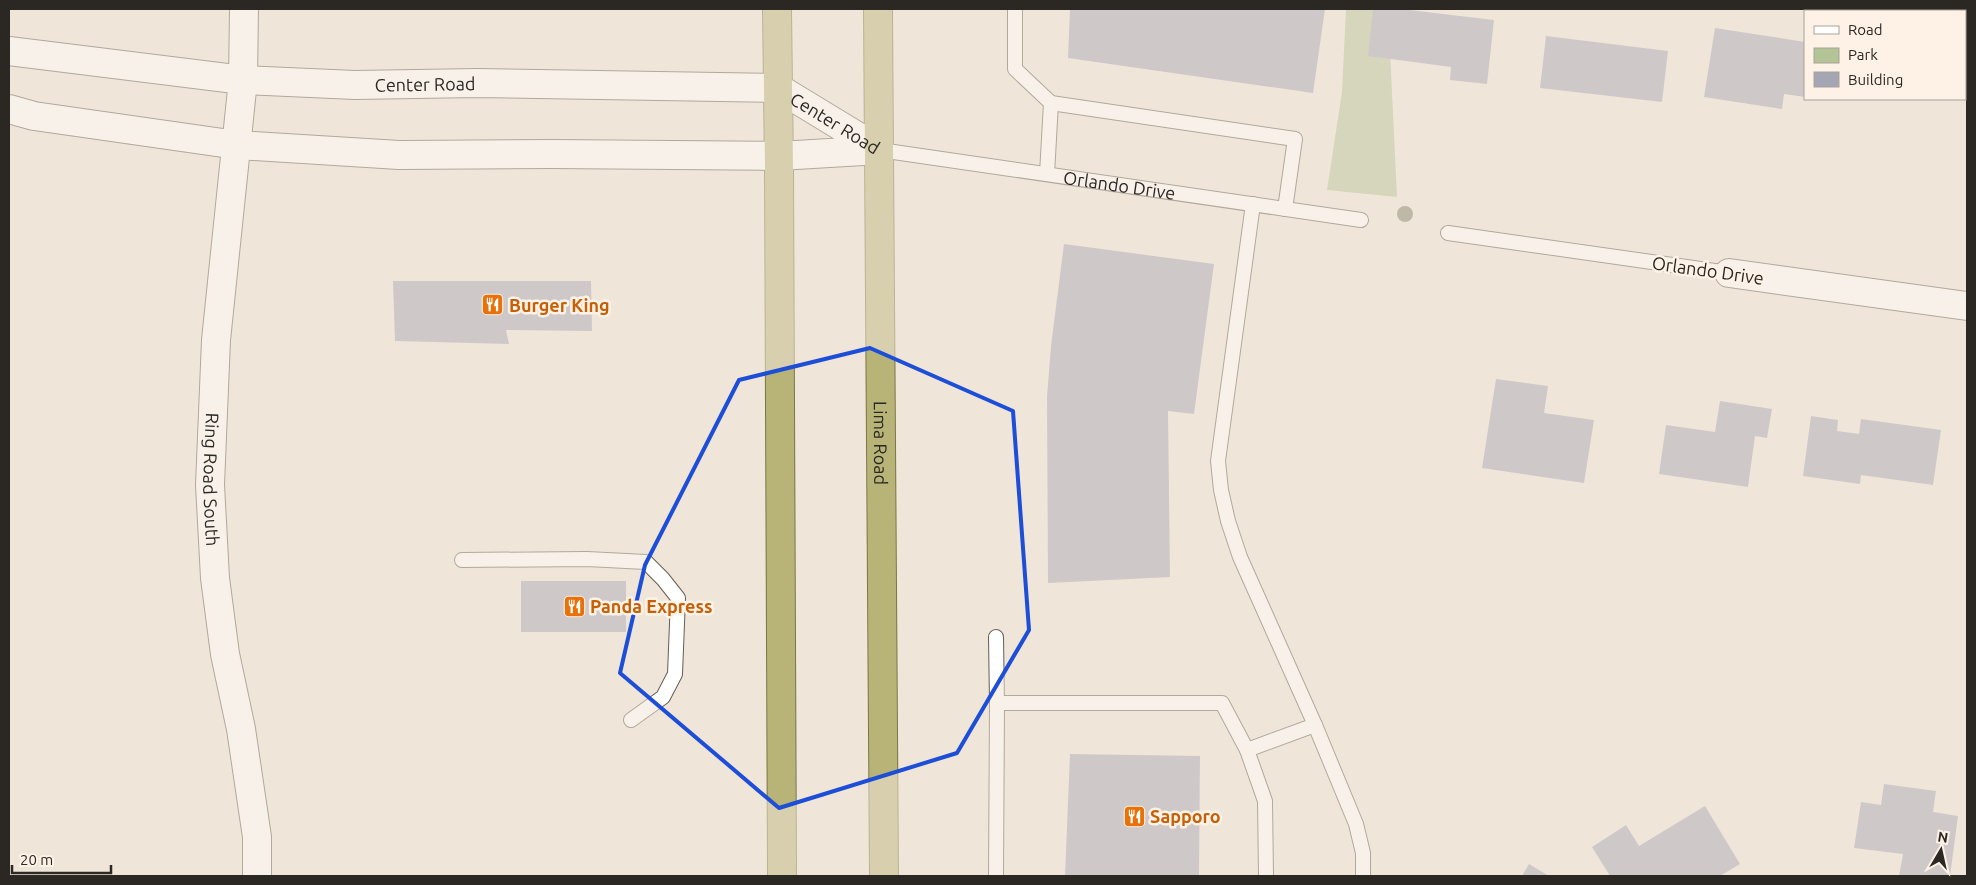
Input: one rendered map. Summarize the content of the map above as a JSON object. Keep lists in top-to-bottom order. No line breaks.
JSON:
{"streets":{"highway":["Lima Road"],"street":["Center Road","Orlando Drive","Ring Road South"]},"crossings":[["Center Road","Orlando Drive"],["Center Road","Lima Road"],["Center Road","Ring Road South"],["Orlando Drive","Lima Road"]],"places":{"restaurant":["Burger King","Panda Express","Sapporo"]},"legend":["Road","Park","Building"],"scale_bar":"20 m","north":"top"}
